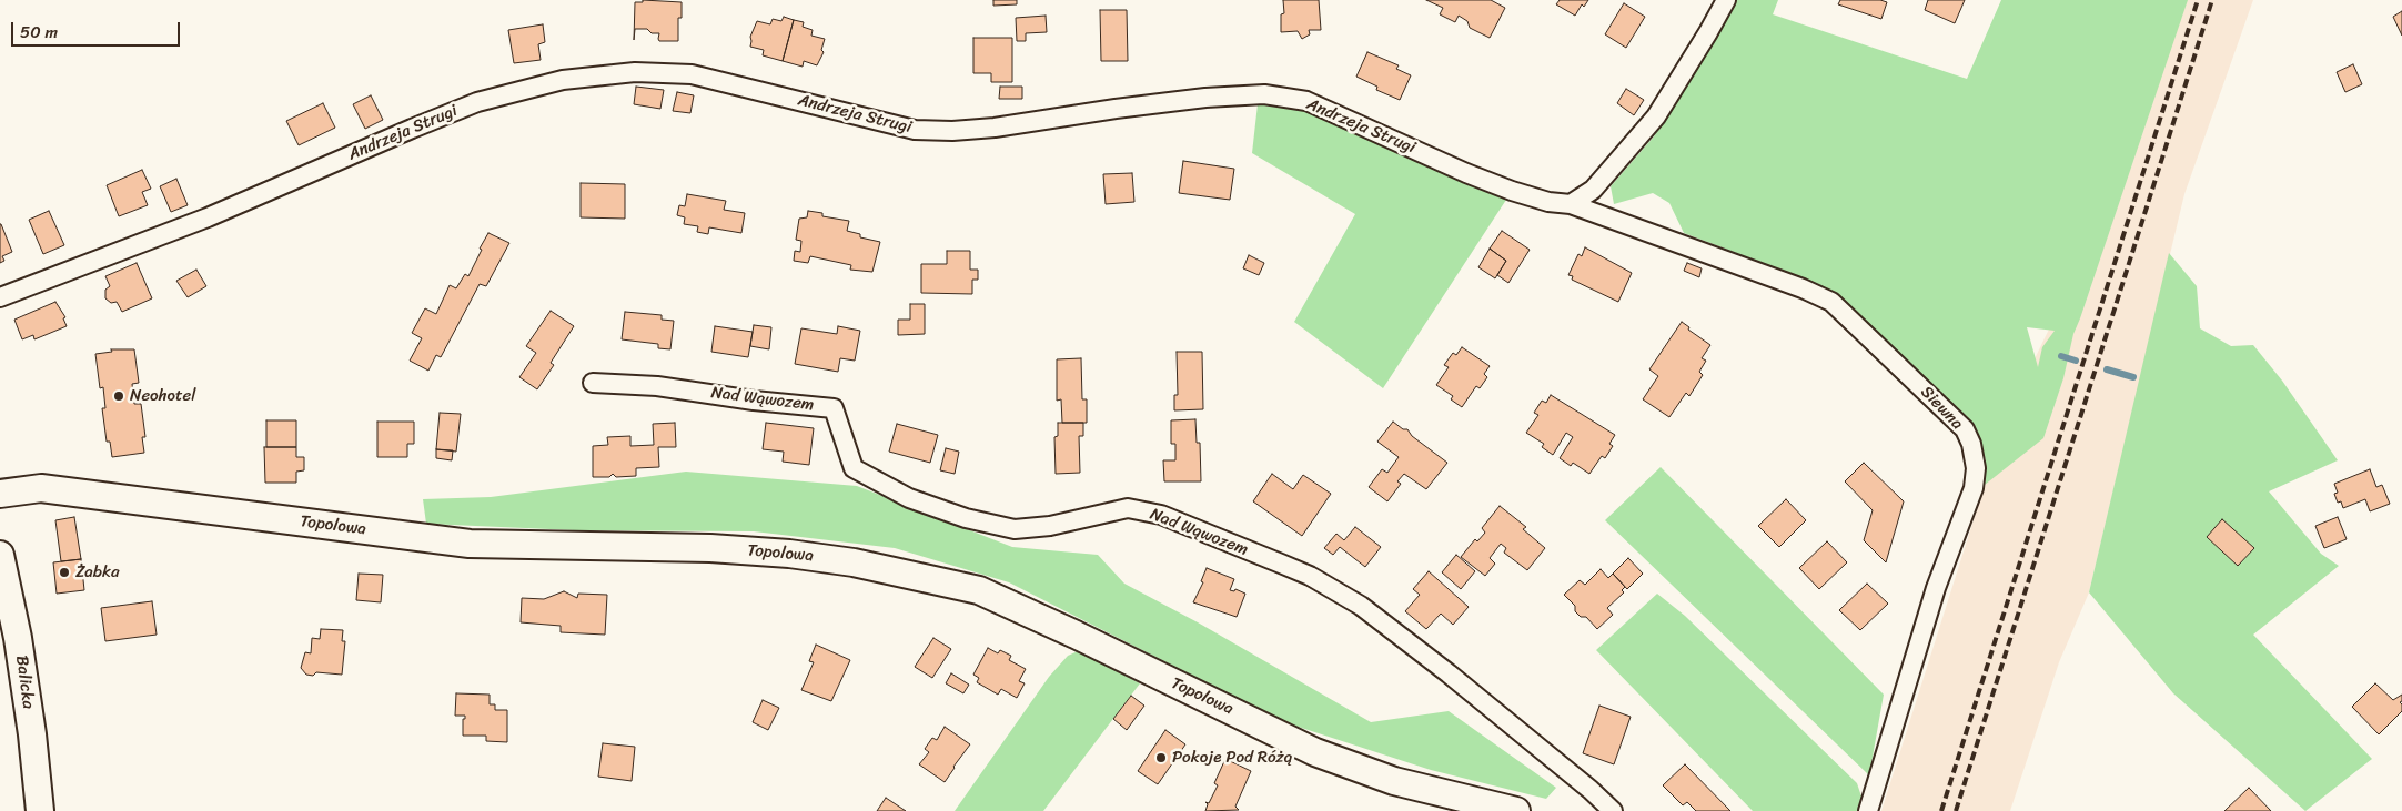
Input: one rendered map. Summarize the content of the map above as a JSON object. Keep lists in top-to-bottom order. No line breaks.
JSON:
{"streets":{"street":["Andrzeja Strugi","Nad Wąwozem","Siewna","Topolowa","Balicka"]},"crossings":[["Andrzeja Strugi","Siewna"]],"places":["Neohotel","Żabka","Pokoje Pod Różą"],"scale_bar":"50 m"}
